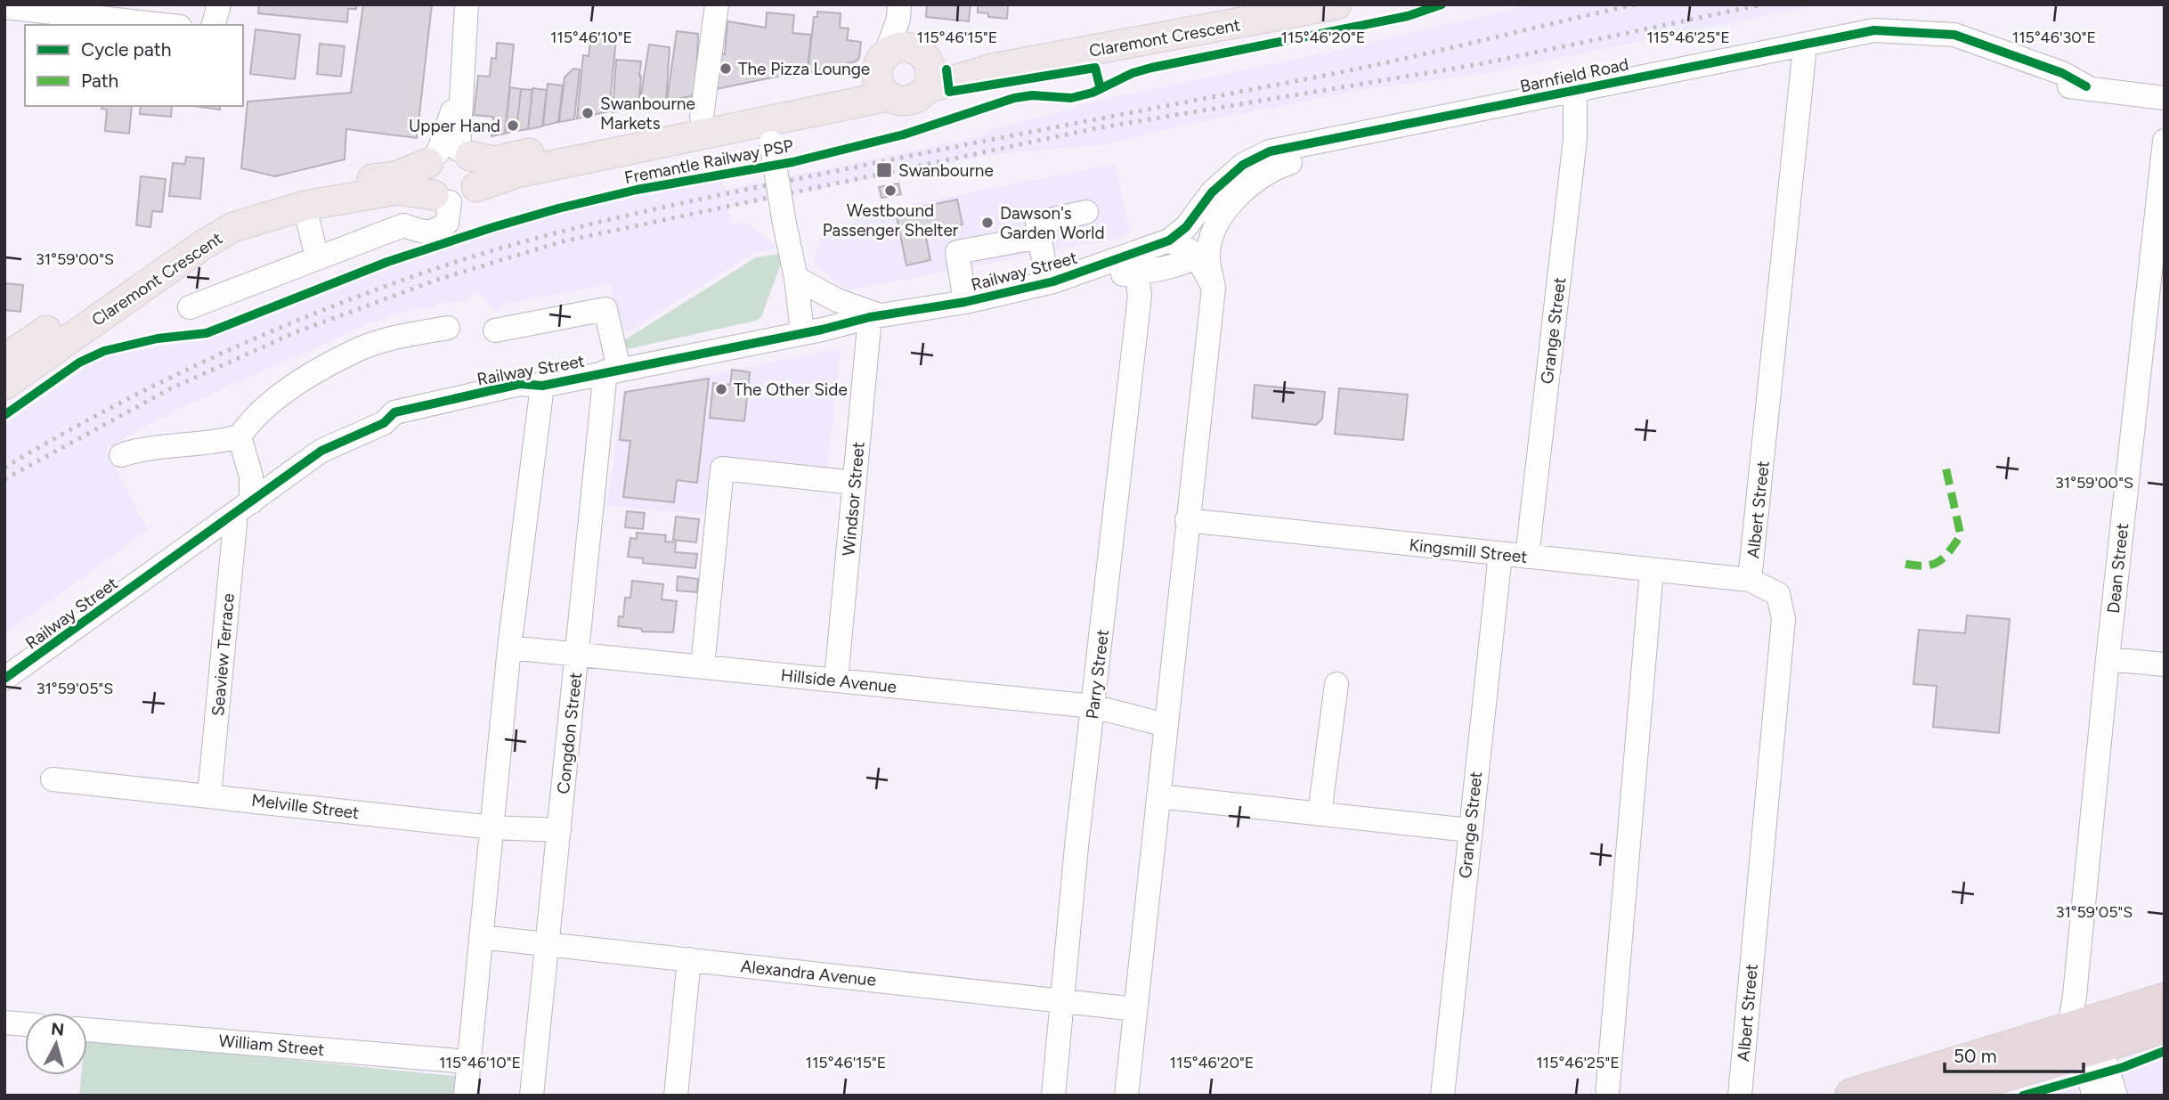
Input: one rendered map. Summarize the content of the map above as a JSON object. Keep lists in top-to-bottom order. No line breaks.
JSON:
{"streets":{"main road":["Claremont Crescent"],"street":["Barnfield Road","Railway Street","Grange Street","Windsor Street","Albert Street","Kingsmill Street","Dean Street","Seaview Terrace","Parry Street","Hillside Avenue","Congdon Street","Melville Street","Alexandra Avenue","William Street"],"cycle path":["Fremantle Railway PSP"]},"crossings":[["Barnfield Road","Railway Street"],["Barnfield Road","Grange Street"],["Barnfield Road","Albert Street"],["Railway Street","Windsor Street"],["Railway Street","Seaview Terrace"],["Railway Street","Parry Street"],["Railway Street","Congdon Street"],["Grange Street","Kingsmill Street"],["Windsor Street","Hillside Avenue"],["Albert Street","Kingsmill Street"],["Seaview Terrace","Melville Street"],["Parry Street","Hillside Avenue"],["Parry Street","Alexandra Avenue"],["Hillside Avenue","Congdon Street"],["Congdon Street","Melville Street"],["Congdon Street","Alexandra Avenue"]],"places":{"other":["The Pizza Lounge","Swanbourne Markets","Upper Hand","Westbound Passenger Shelter","Dawson's Garden World","The Other Side"],"transit":["Swanbourne"]},"legend":["Cycle path","Path"],"scale_bar":"50 m","north":"top","coordinates":["115°46'10\"E","115°46'15\"E","115°46'20\"E","115°46'25\"E","115°46'30\"E","31°59'00\"S","31°59'05\"S"]}
